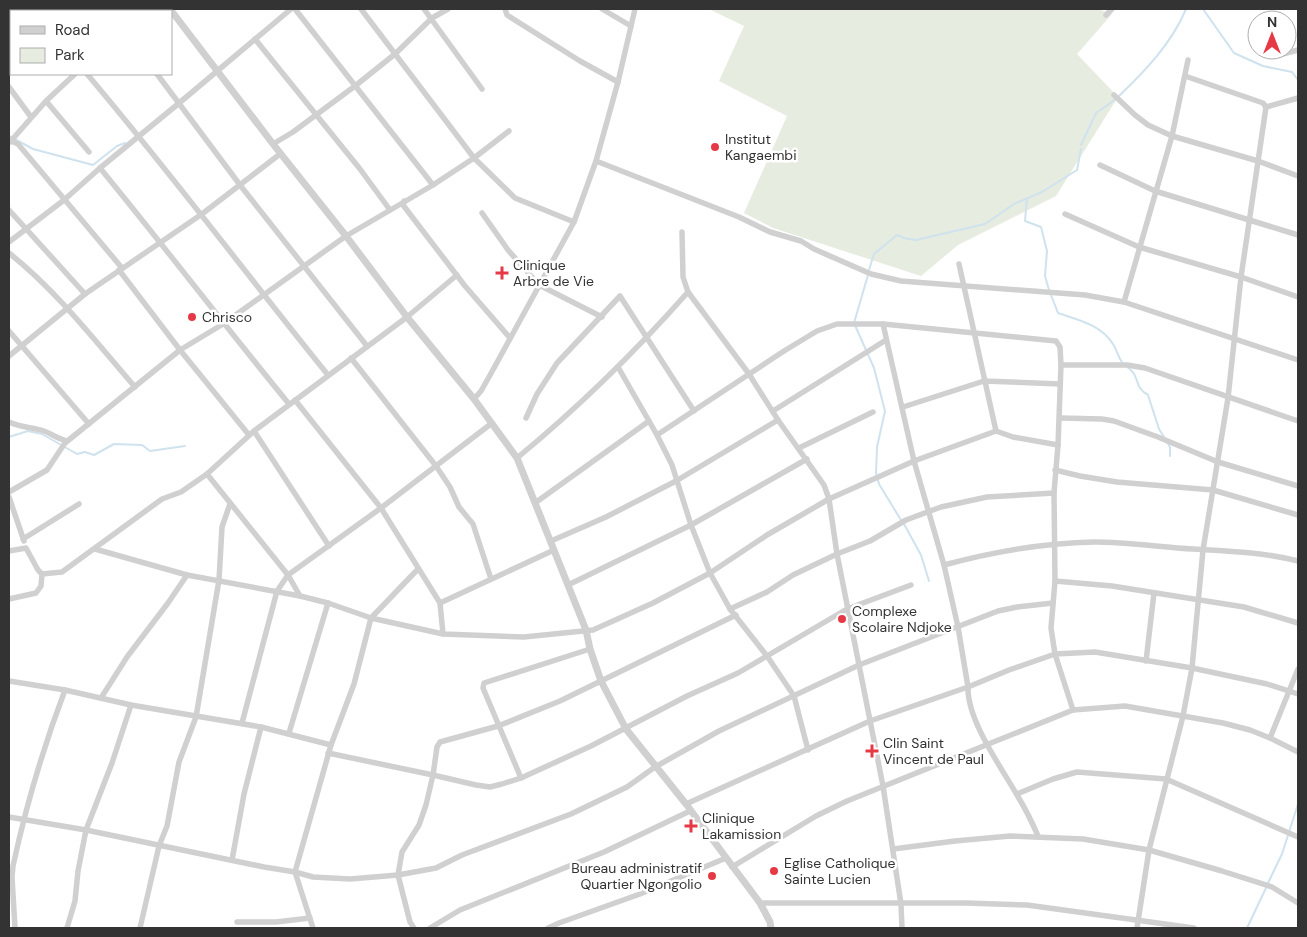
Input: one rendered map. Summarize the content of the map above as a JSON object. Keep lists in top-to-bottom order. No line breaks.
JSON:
{"places":{"other":["Institut Kangaembi","Chrisco","Complexe Scolaire Ndjoke","Eglise Catholique Sainte Lucien","Bureau administratif Quartier Ngongolio"],"health":["Clinique Arbre de Vie","Clin Saint Vincent de Paul","Clinique Lakamission"]},"legend":["Road","Park"],"north":"top"}
